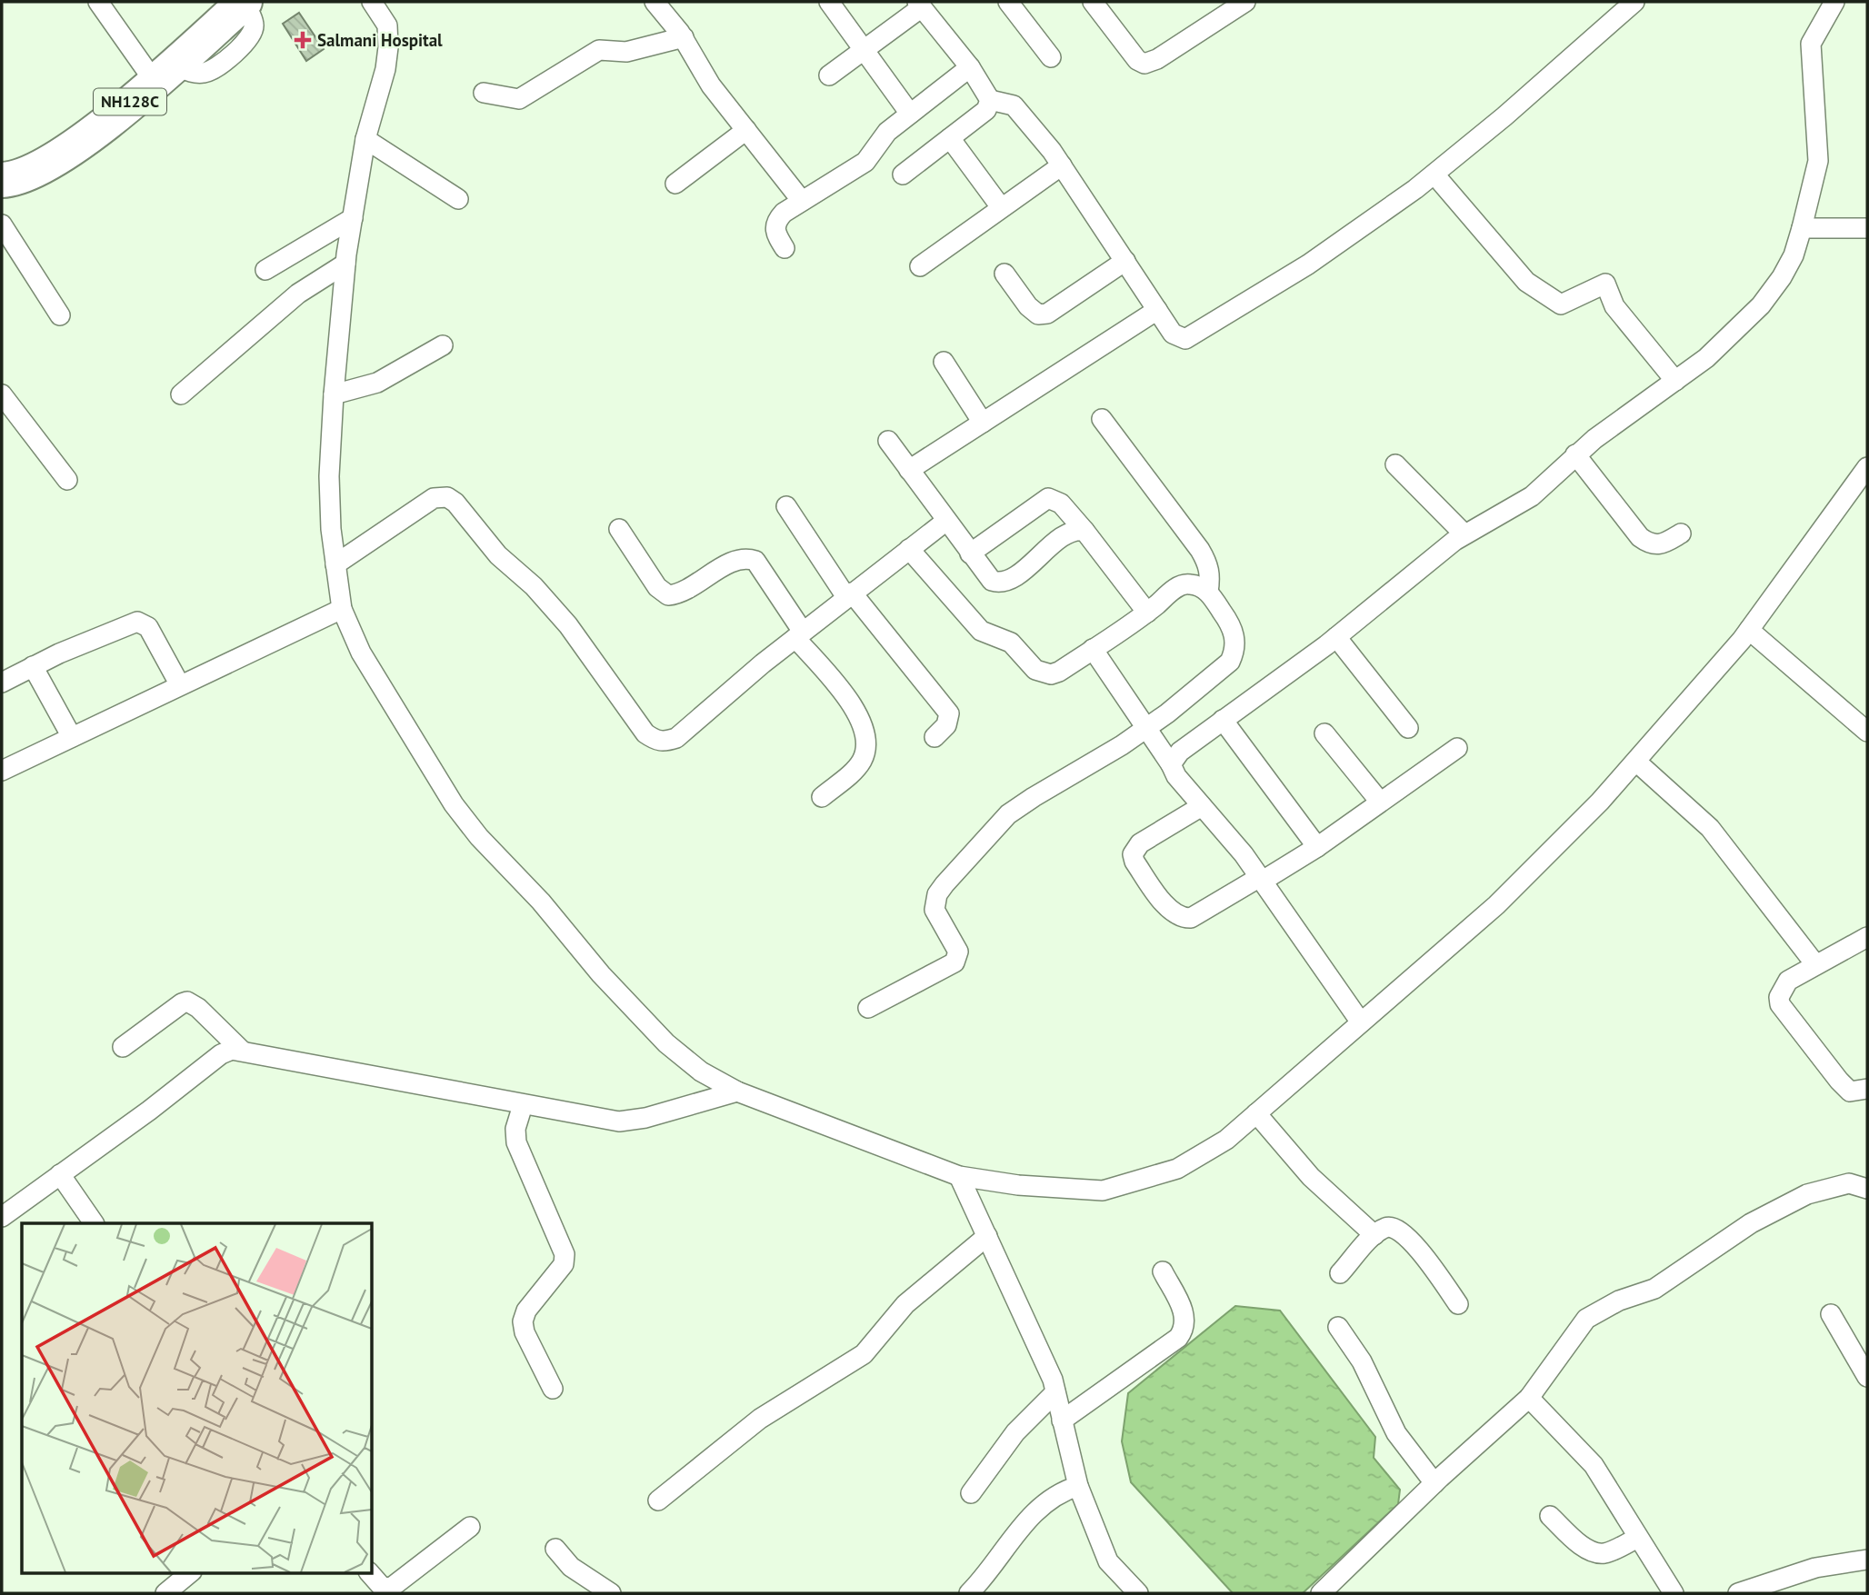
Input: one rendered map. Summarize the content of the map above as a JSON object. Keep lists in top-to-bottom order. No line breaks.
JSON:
{"streets":{"highway":["NH128C"]},"places":{"health":["Salmani Hospital"]}}
